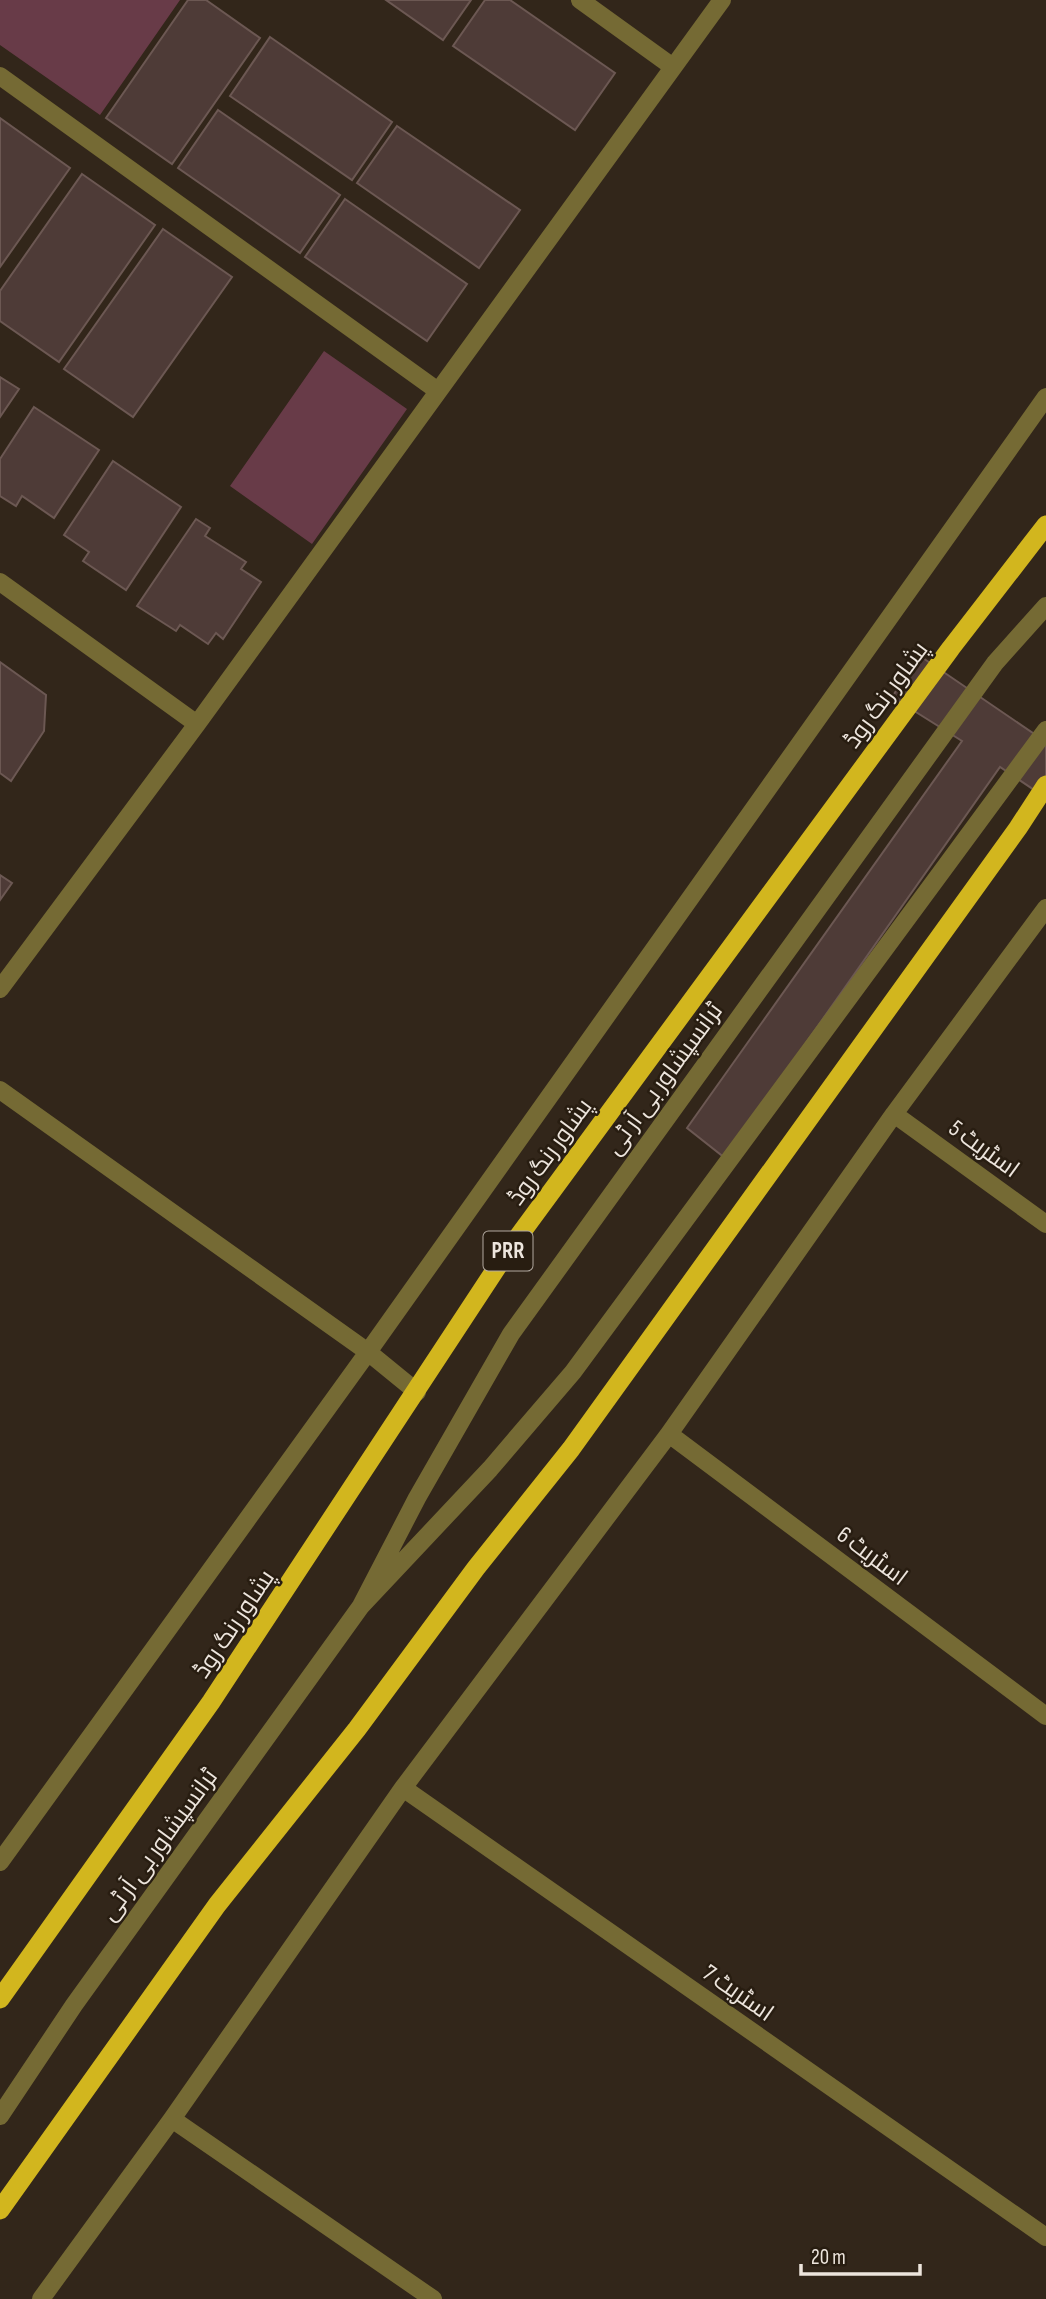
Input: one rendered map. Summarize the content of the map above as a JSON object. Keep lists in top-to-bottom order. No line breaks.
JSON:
{"streets":{"highway":["پشاور رنگ روڈ","PRR"],"street":["ٹرانسپشاور بی آر ٹی","اسٹریٹ 5","اسٹریٹ 6","اسٹریٹ 7"]},"scale_bar":"20 m"}
